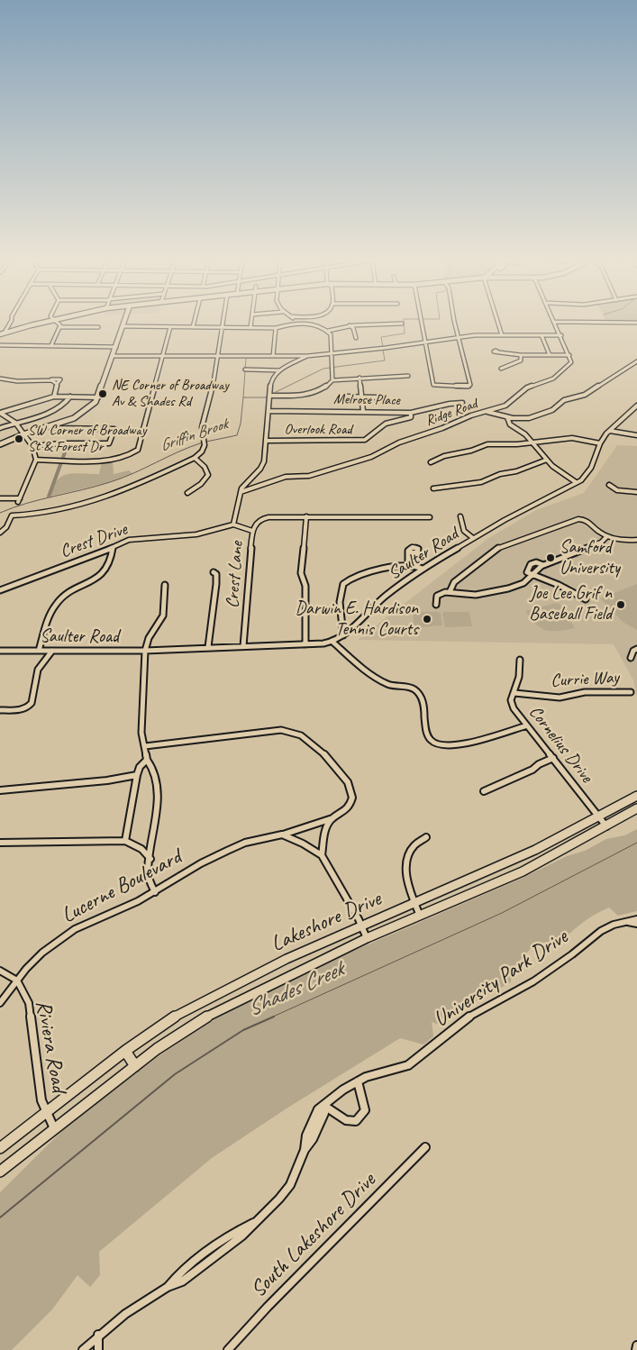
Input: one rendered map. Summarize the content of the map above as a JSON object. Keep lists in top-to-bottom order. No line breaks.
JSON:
{"streets":{"main road":["Lakeshore Drive"],"street":["Melrose Place","Ridge Road","Overlook Road","Crest Drive","Saulter Road","Crest Lane","Currie Way","Cornelius Drive","Lucerne Boulevard","University Park Drive","Riviera Road","South Lakeshore Drive"]},"crossings":[["Melrose Place","Overlook Road"],["Saulter Road","Crest Lane"],["Currie Way","Cornelius Drive"],["Cornelius Drive","Lakeshore Drive"],["Lucerne Boulevard","Riviera Road"],["Lakeshore Drive","Riviera Road"]],"water":["Griffin Brook","Shades Creek"],"places":["NE Corner of Broadway Av & Shades Rd","SW Corner of Broadway St & Forest Dr","Samford University","Joe Lee Grif n Baseball Field","Darwin E. Hardison Tennis Courts"]}
